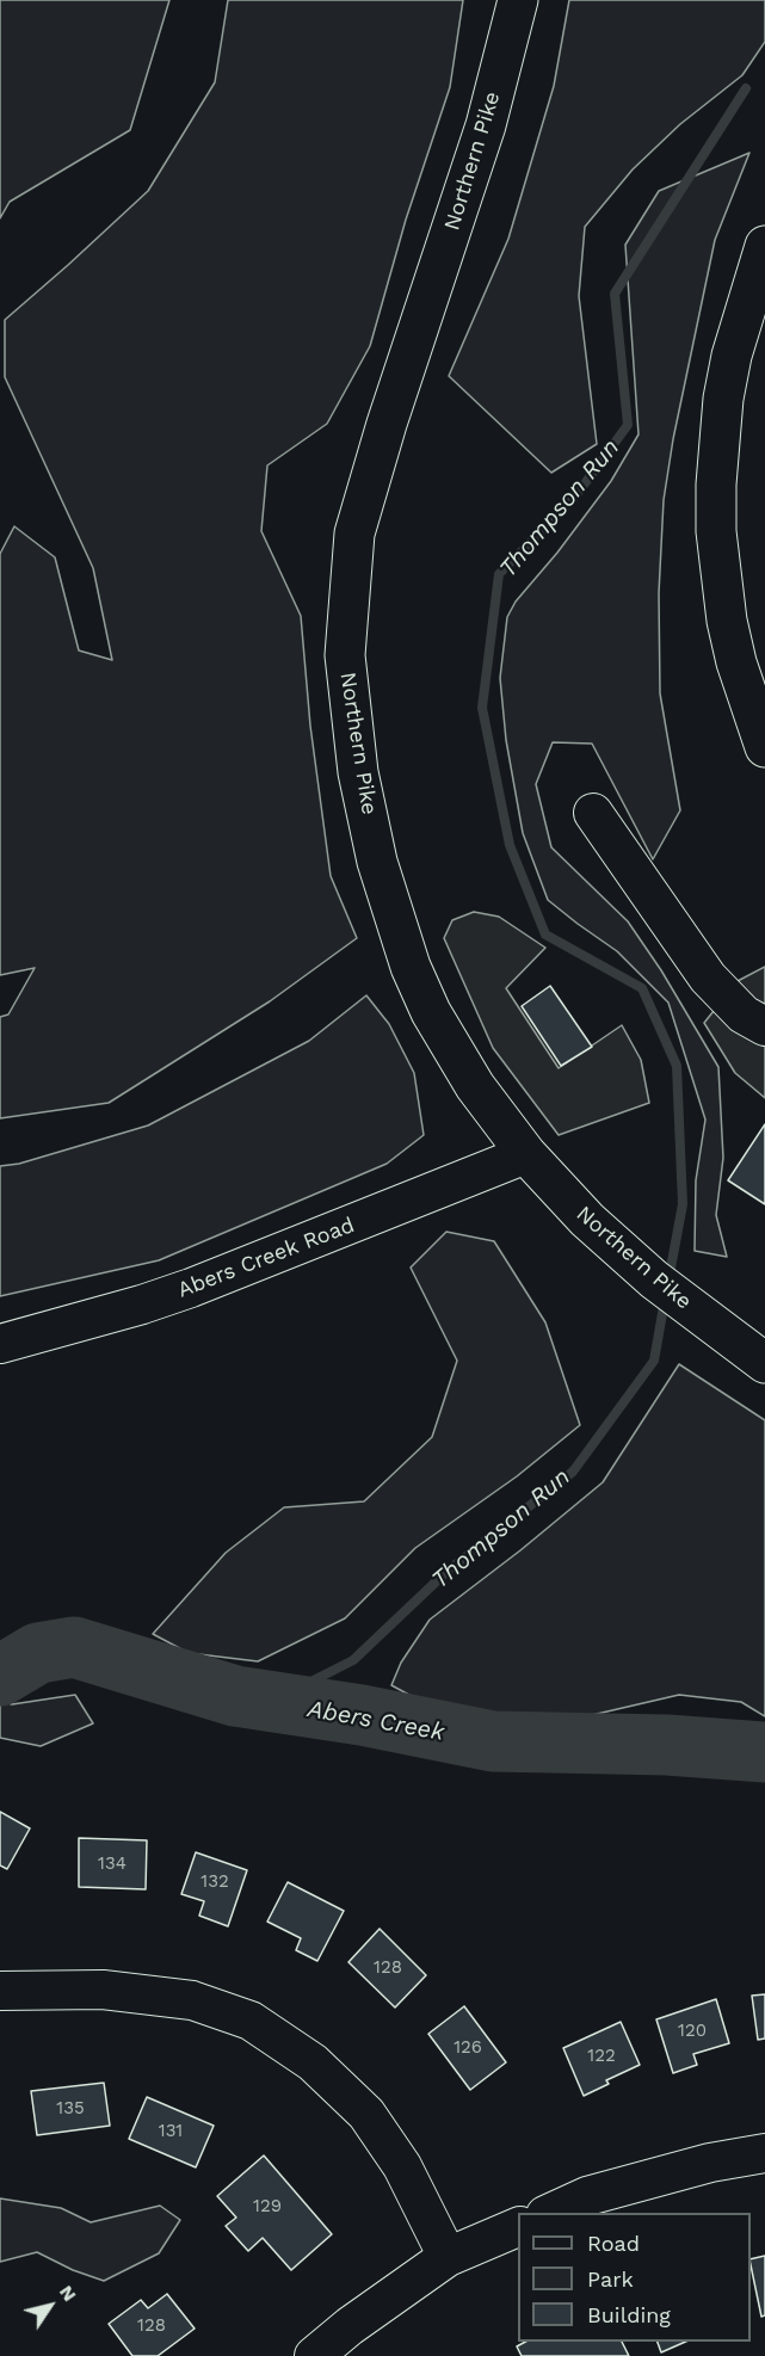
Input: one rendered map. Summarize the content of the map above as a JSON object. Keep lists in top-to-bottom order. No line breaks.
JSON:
{"streets":{"main road":["Northern Pike"],"street":["Abers Creek Road"]},"crossings":[["Northern Pike","Abers Creek Road"]],"water":["Thompson Run","Abers Creek"],"house_numbers":["134","132","128","120","126","122","135","131","129","128"],"legend":["Road","Park","Building"],"north":"top right"}
